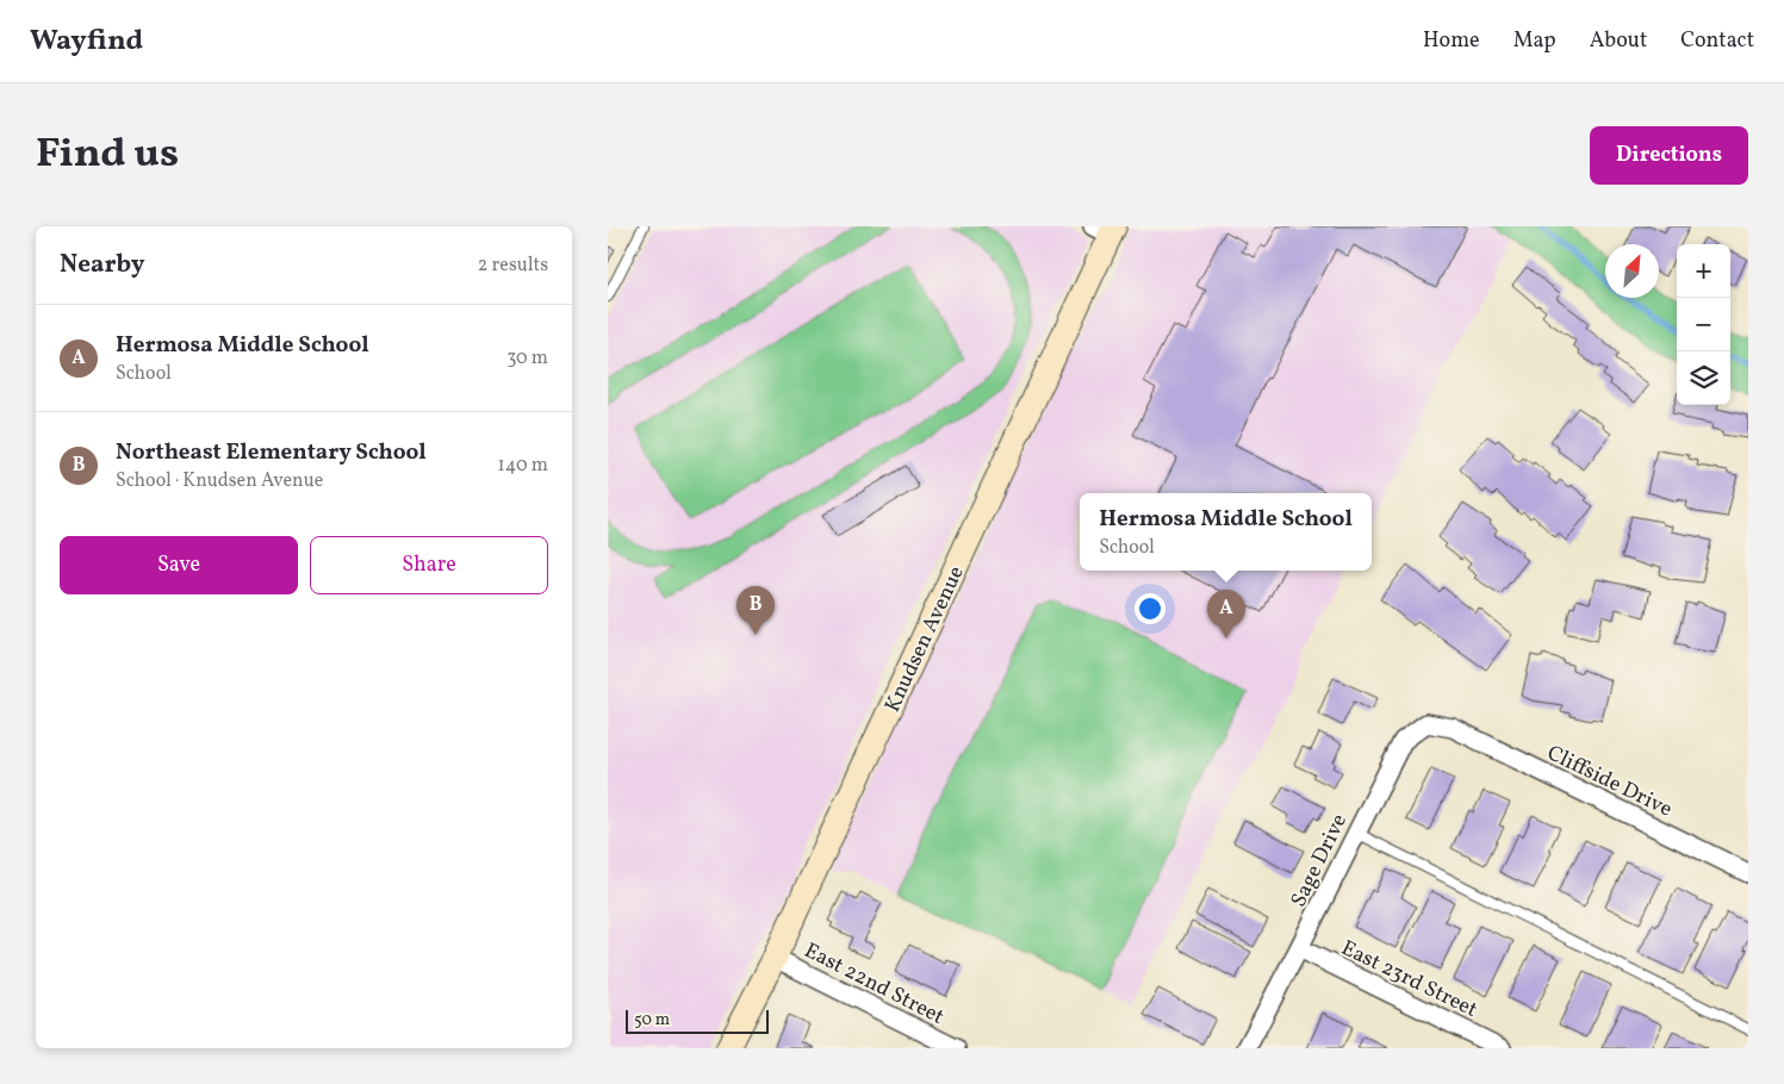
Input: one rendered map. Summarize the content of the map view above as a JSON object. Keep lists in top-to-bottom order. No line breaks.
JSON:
{"streets":{"street":["Knudsen Avenue","Cliffside Drive","Sage Drive","East 23rd Street","East 22nd Street"]},"crossings":[["Knudsen Avenue","East 22nd Street"],["Cliffside Drive","Sage Drive"],["Sage Drive","East 23rd Street"]],"scale_bar":"50 m","north":"top right","page":{"header":"Wayfind","nav":["Home","Map","About","Contact"],"title":"Find us","buttons":["Directions",["Save","Share"]],"heading":["Nearby","2 results"],"map_buttons":["+","−"],"list":[{"mark":"A","name":"Hermosa Middle School","note":"School","value":"30 m"},{"mark":"B","name":"Northeast Elementary School","note":"School · Knudsen Avenue","value":"140 m"}],"popup":["Hermosa Middle School","School"],"pins":["B","A"],"scale":"50 m"}}
